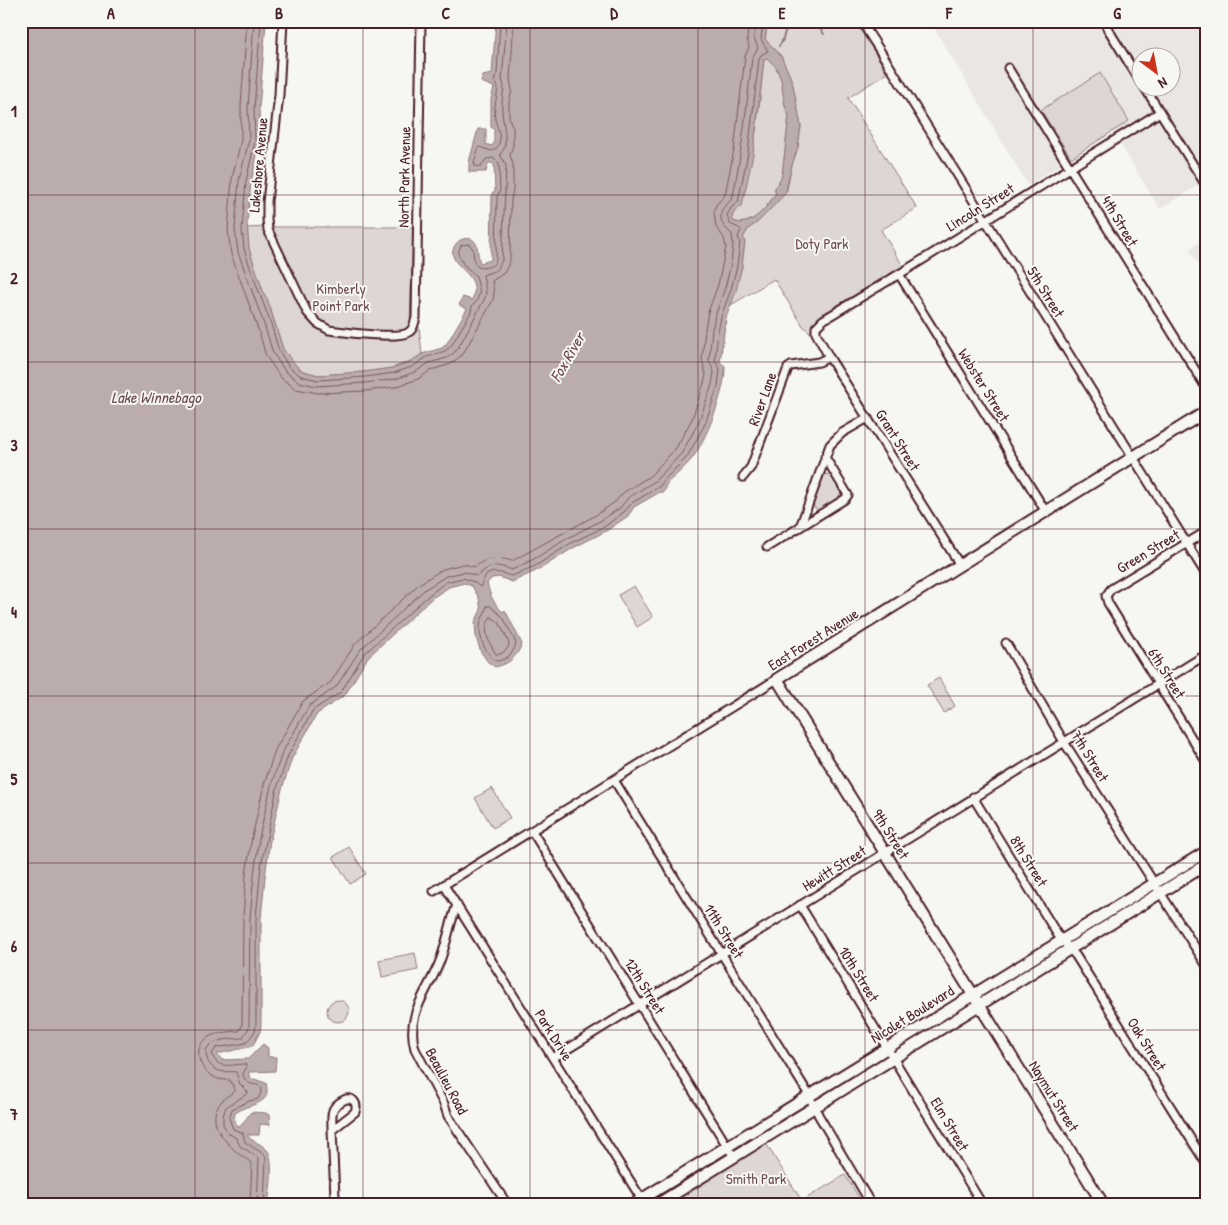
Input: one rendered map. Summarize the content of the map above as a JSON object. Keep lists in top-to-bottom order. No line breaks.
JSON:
{"streets":{"street":["Lakeshore Avenue","North Park Avenue","Lincoln Street","4th Street","5th Street","Webster Street","River Lane","Grant Street","Green Street","East Forest Avenue","6th Street","7th Street","9th Street","8th Street","Hewitt Street","11th Street","10th Street","12th Street","Nicolet Boulevard","Park Drive","Oak Street","Beaulieu Road","Naymut Street","Elm Street"]},"crossings":[["Lakeshore Avenue","North Park Avenue"],["Lincoln Street","4th Street"],["Lincoln Street","5th Street"],["Lincoln Street","Webster Street"],["Lincoln Street","Grant Street"],["5th Street","Green Street"],["5th Street","East Forest Avenue"],["Webster Street","East Forest Avenue"],["River Lane","Grant Street"],["Grant Street","East Forest Avenue"],["Green Street","6th Street"],["East Forest Avenue","9th Street"],["East Forest Avenue","11th Street"],["East Forest Avenue","12th Street"],["East Forest Avenue","Park Drive"],["6th Street","Hewitt Street"],["7th Street","Hewitt Street"],["7th Street","Nicolet Boulevard"],["9th Street","Hewitt Street"],["9th Street","Nicolet Boulevard"],["9th Street","Naymut Street"],["8th Street","Hewitt Street"],["8th Street","Nicolet Boulevard"],["8th Street","Oak Street"],["Hewitt Street","11th Street"],["Hewitt Street","10th Street"],["Hewitt Street","12th Street"],["Hewitt Street","Park Drive"],["11th Street","Nicolet Boulevard"],["10th Street","Nicolet Boulevard"],["10th Street","Elm Street"],["12th Street","Nicolet Boulevard"],["Nicolet Boulevard","Park Drive"],["Nicolet Boulevard","Oak Street"],["Nicolet Boulevard","Naymut Street"],["Nicolet Boulevard","Elm Street"],["Park Drive","Beaulieu Road"]],"water":["Fox River","Lake Winnebago"],"parks":["Doty Park","Kimberly Point Park","Smith Park"],"north":"bottom right","grid":{"columns":["A","B","C","D","E","F","G"],"rows":["1","2","3","4","5","6","7"]}}
